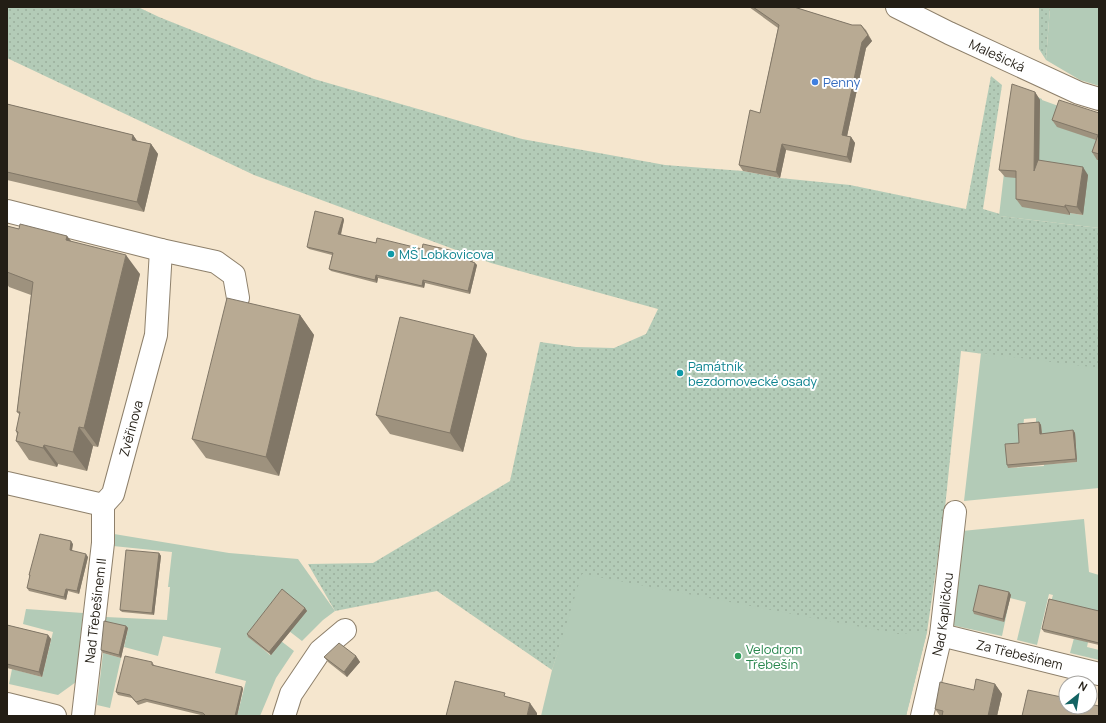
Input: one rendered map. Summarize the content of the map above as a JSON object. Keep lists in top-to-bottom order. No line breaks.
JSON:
{"streets":{"street":["Malešická","Zvěřinova","Nad Třebešínem II","Nad Kapličkou","Za Třebešínem"]},"crossings":[["Zvěřinova","Nad Třebešínem II"],["Nad Kapličkou","Za Třebešínem"]],"places":["Penny","MŠ Lobkovicova","Památník bezdomovecké osady","Velodrom Třebešín"],"north":"top right"}
